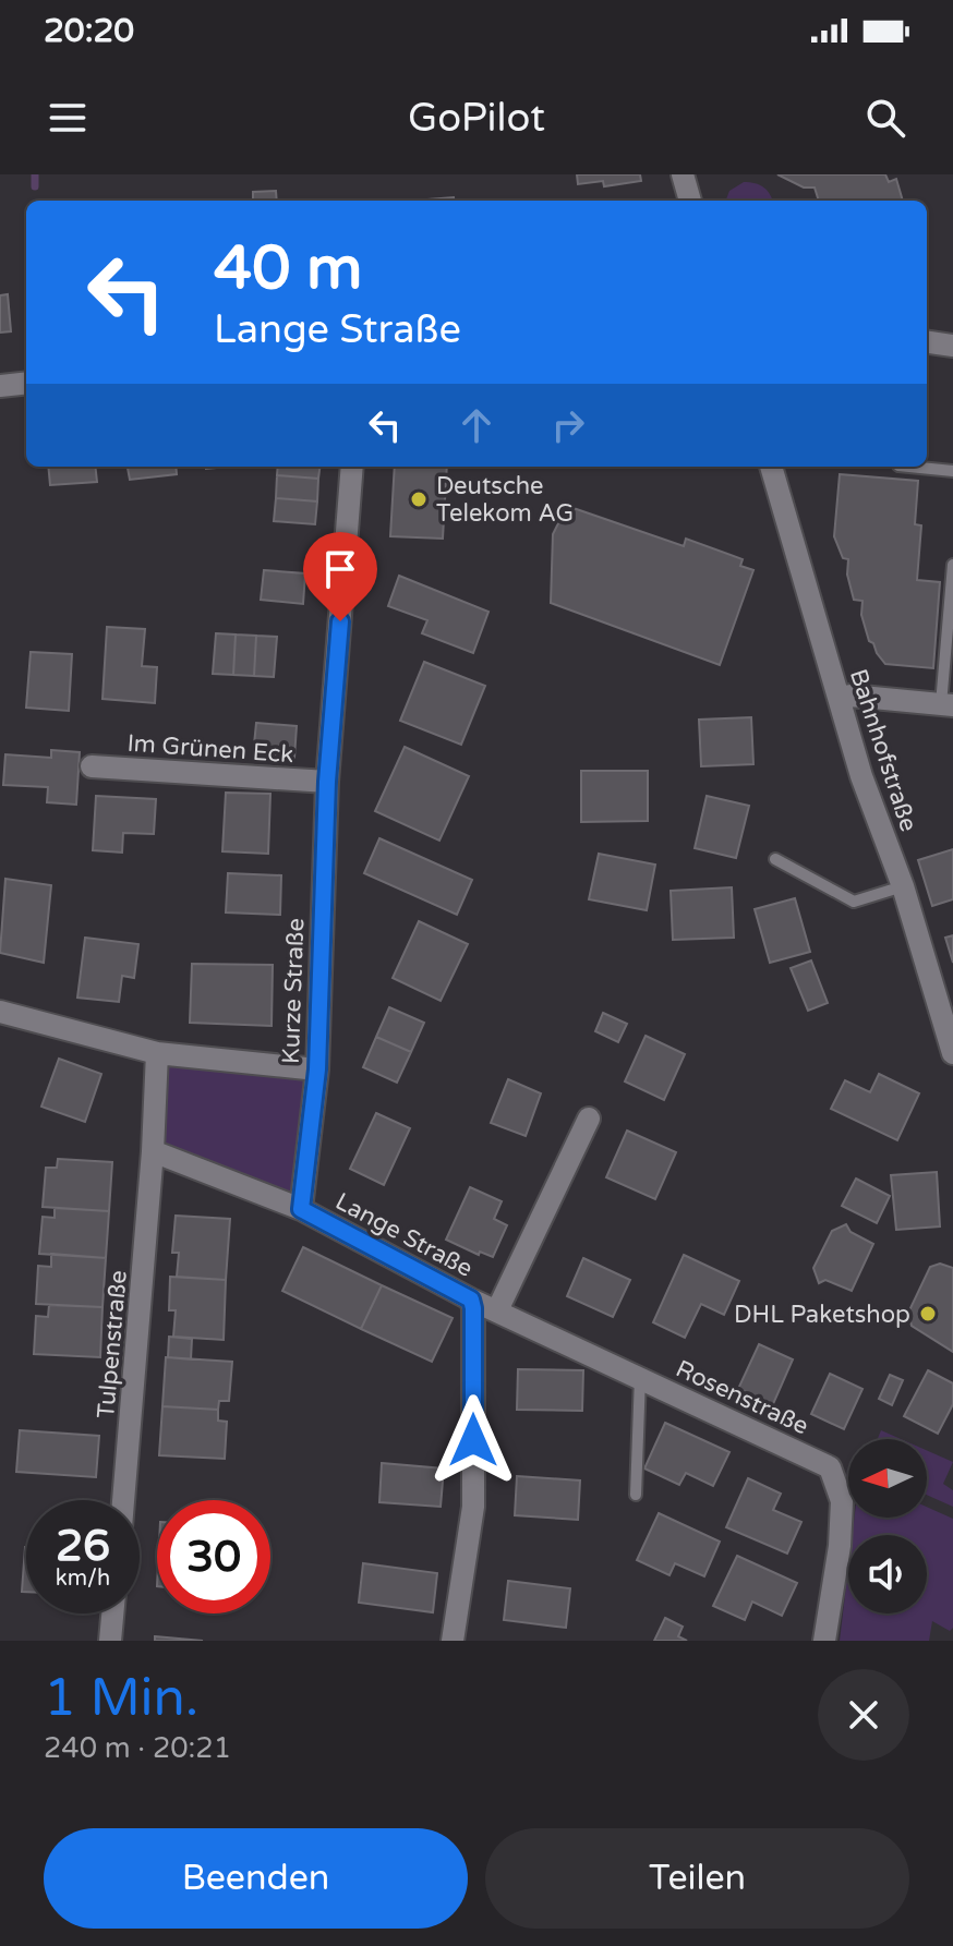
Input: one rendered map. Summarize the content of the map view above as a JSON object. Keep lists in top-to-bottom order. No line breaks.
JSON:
{"streets":{"street":["Im Grünen Eck","Bahnhofstraße","Kurze Straße","Lange Straße","Tulpenstraße","Rosenstraße"]},"crossings":[["Im Grünen Eck","Kurze Straße"],["Kurze Straße","Lange Straße"],["Lange Straße","Tulpenstraße"],["Lange Straße","Rosenstraße"]],"places":["Deutsche Telekom AG","DHL Paketshop"],"north":"left","page":{"status":"20:20","header":"GoPilot","turn":["40 m","Lange Straße"],"speed":"26 km/h","limit":"30","heading":["1 Min.","240 m · 20:21"],"buttons":["Beenden","Teilen"]}}
